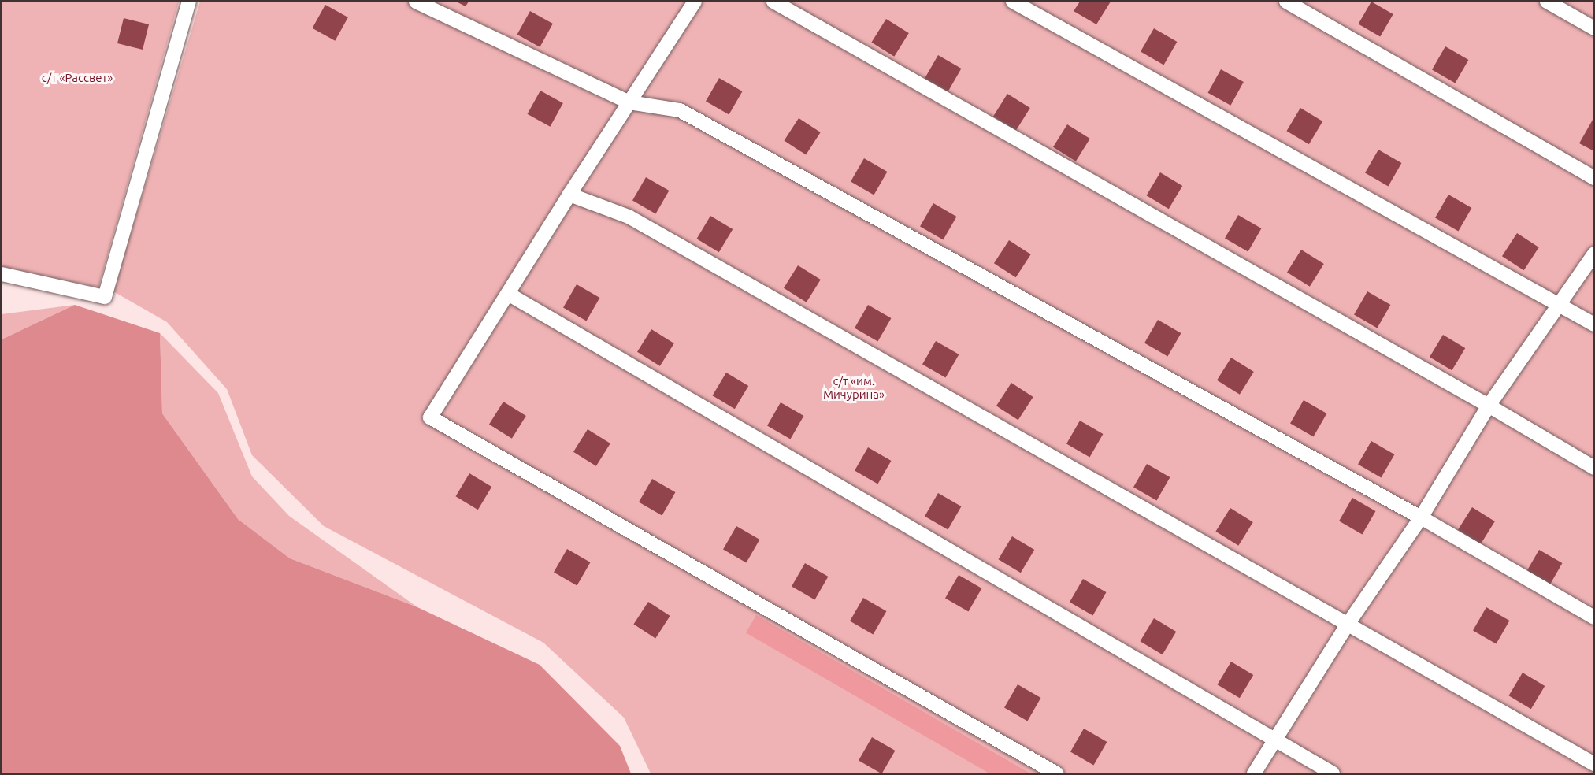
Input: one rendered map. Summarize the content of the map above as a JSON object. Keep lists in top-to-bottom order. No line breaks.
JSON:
{"parks":["с/т «Рассвет»","с/т «им. Мичурина»"]}
